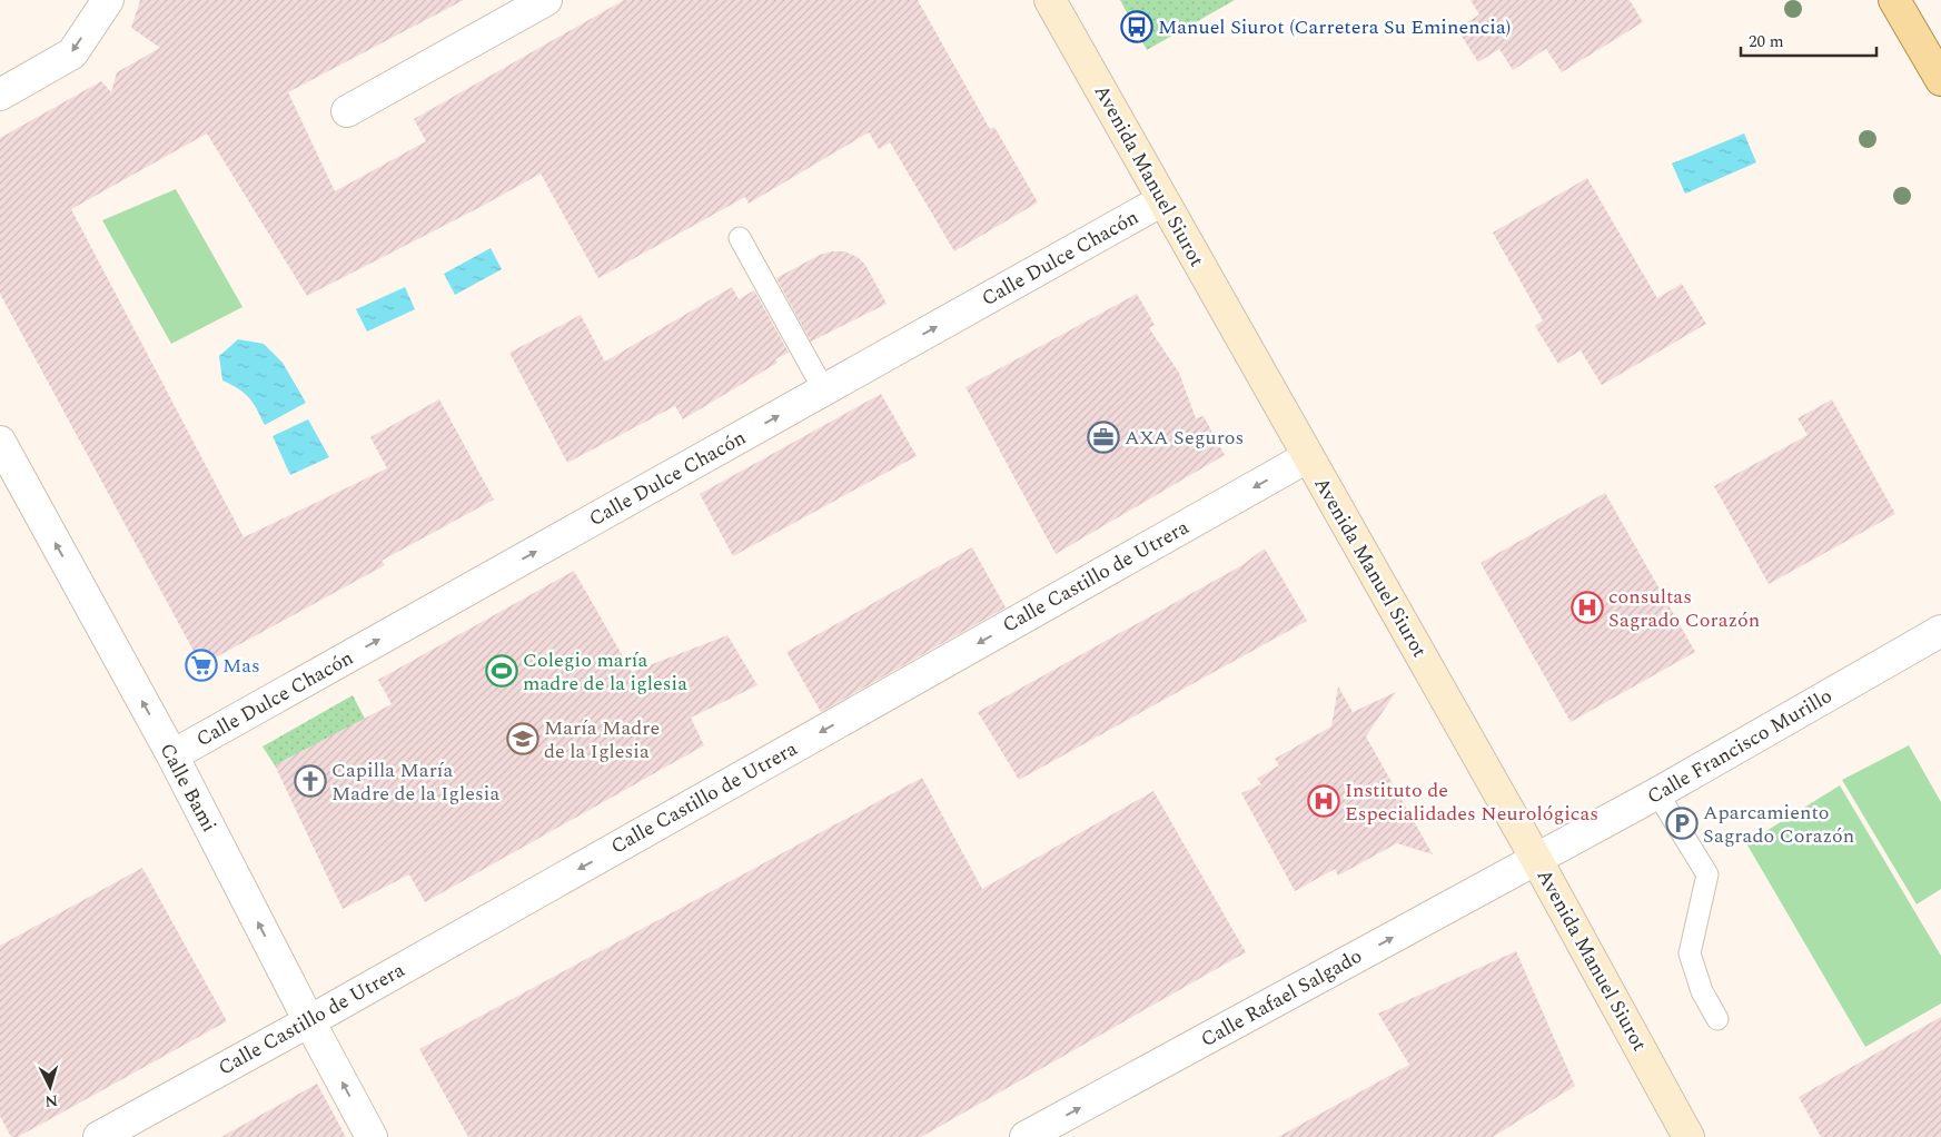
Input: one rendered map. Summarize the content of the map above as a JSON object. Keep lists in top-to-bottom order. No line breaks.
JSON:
{"streets":{"street":["Avenida Manuel Siurot","Calle Dulce Chacón","Calle Castillo de Utrera","Calle Francisco Murillo","Calle Bami","Calle Rafael Salgado"]},"crossings":[["Avenida Manuel Siurot","Calle Dulce Chacón"],["Avenida Manuel Siurot","Calle Castillo de Utrera"],["Avenida Manuel Siurot","Calle Francisco Murillo"],["Avenida Manuel Siurot","Calle Rafael Salgado"],["Calle Dulce Chacón","Calle Bami"],["Calle Castillo de Utrera","Calle Bami"],["Calle Francisco Murillo","Calle Rafael Salgado"]],"one_way":["Calle Dulce Chacón","Calle Castillo de Utrera","Calle Bami","Calle Rafael Salgado"],"places":{"bus stop":["Manuel Siurot (Carretera Su Eminencia)"],"office":["AXA Seguros"],"hospital":["consultas Sagrado Corazón","Instituto de Especialidades Neurológicas"],"supermarket":["Mas"],"sports":["Colegio maría madre de la iglesia"],"school or university":["María Madre de la Iglesia"],"church":["Capilla María Madre de la Iglesia"],"parking":["Aparcamiento Sagrado Corazón"]},"scale_bar":"20 m","north":"bottom"}
